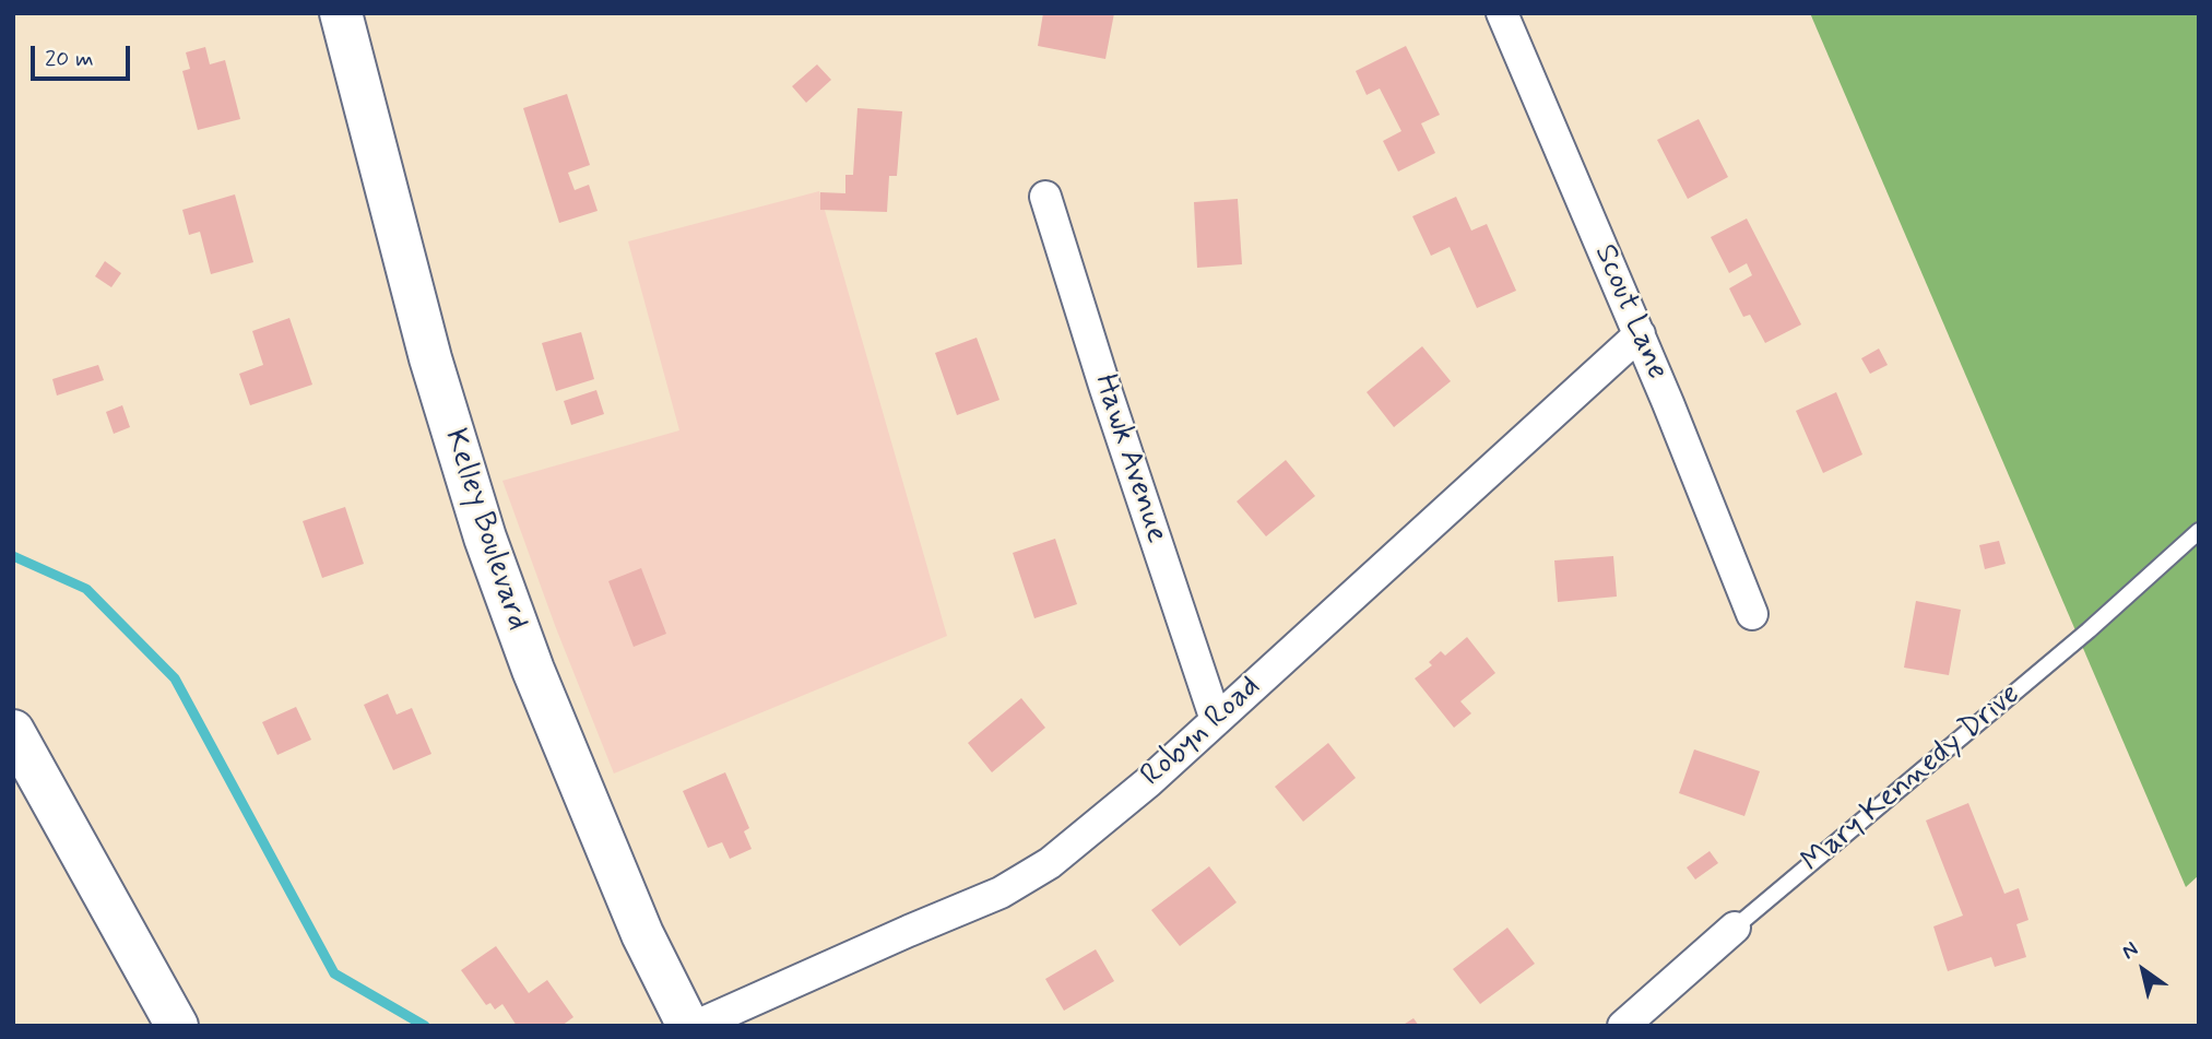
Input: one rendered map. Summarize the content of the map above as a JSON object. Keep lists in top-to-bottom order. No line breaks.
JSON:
{"streets":{"main road":["Kelley Boulevard"],"street":["Scout Lane","Hawk Avenue","Robyn Road","Mary Kennedy Drive"]},"crossings":[["Scout Lane","Robyn Road"],["Hawk Avenue","Robyn Road"]],"scale_bar":"20 m","north":"top left"}
